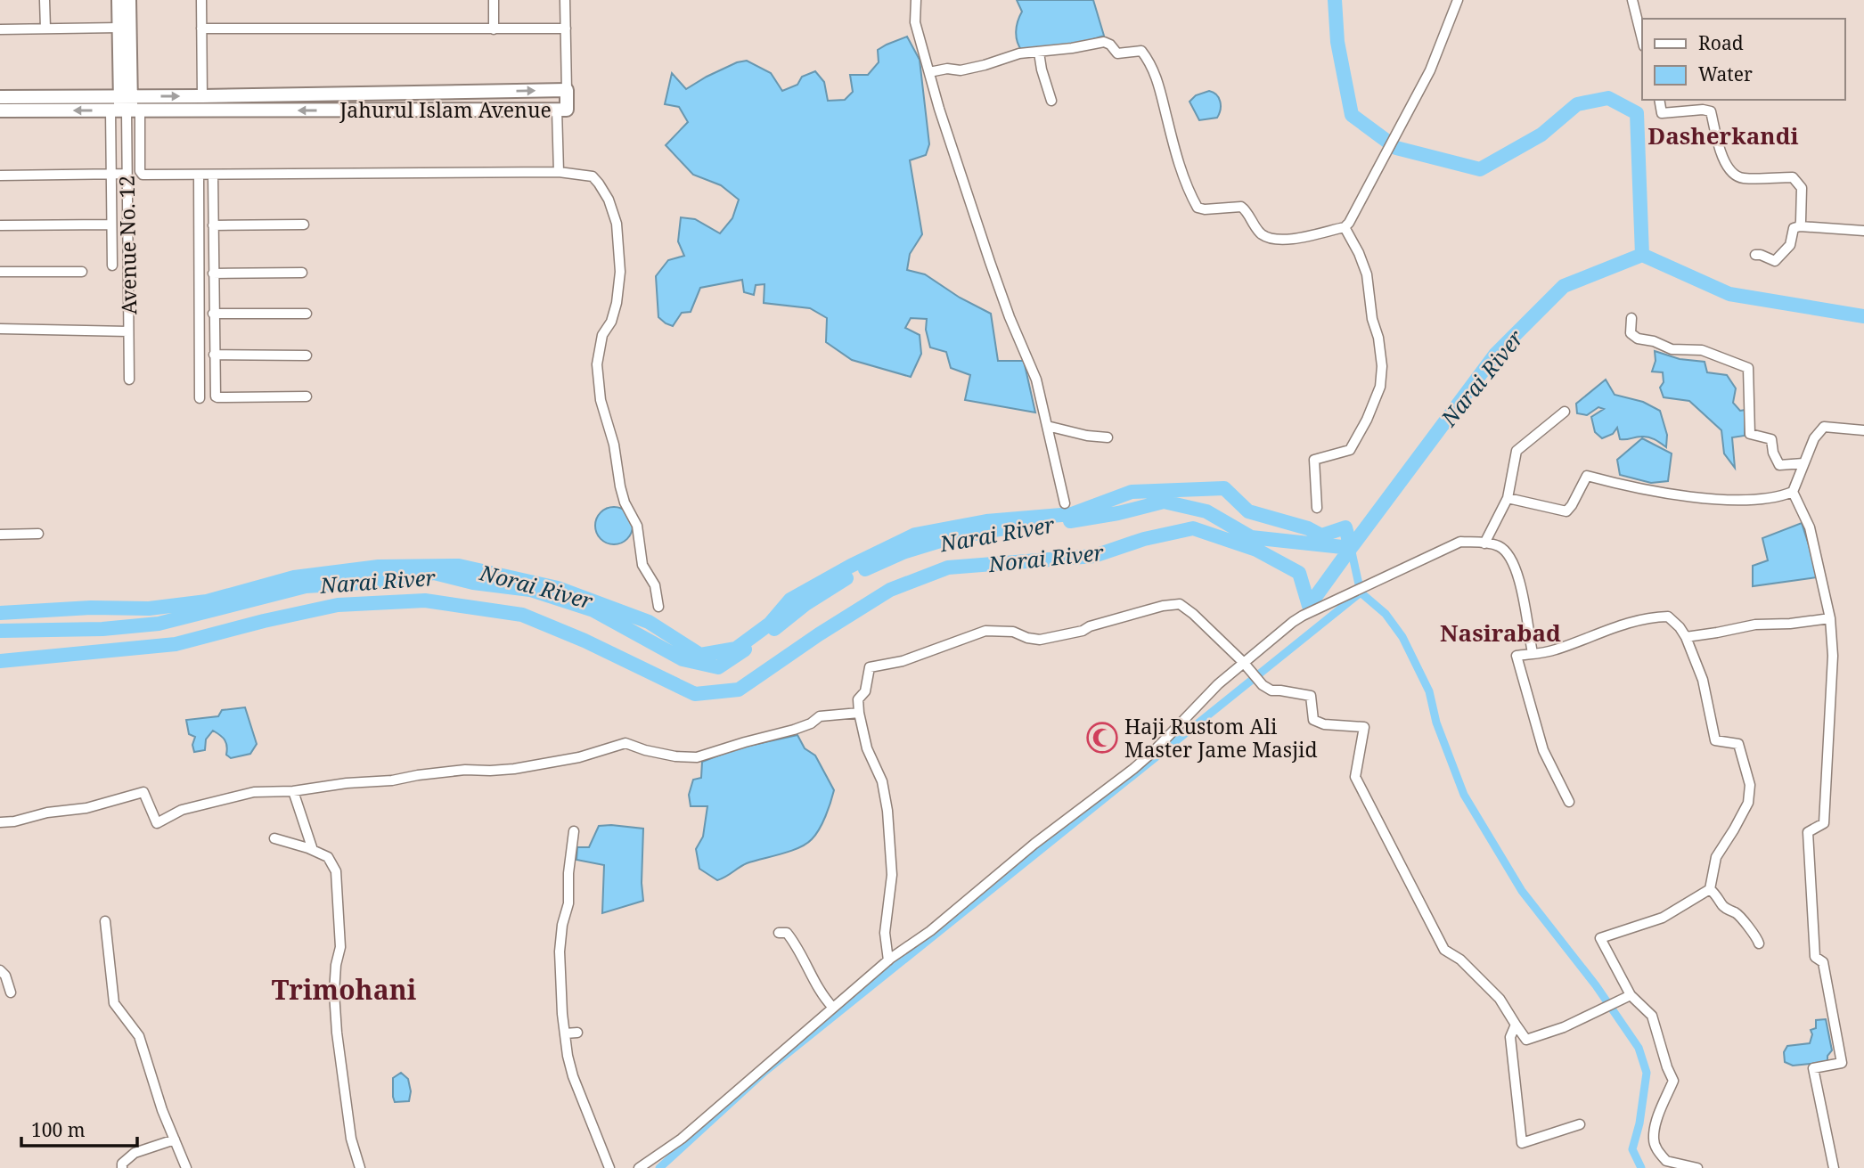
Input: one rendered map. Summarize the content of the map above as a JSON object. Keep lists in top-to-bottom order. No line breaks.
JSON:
{"streets":{"street":["Jahurul Islam Avenue","Avenue No. 12"]},"crossings":[["Jahurul Islam Avenue","Avenue No. 12"]],"districts":["Dasherkandi","Nasirabad","Trimohani"],"water":["Narai River","Norai River"],"places":{"mosque":["Haji Rustom Ali Master Jame Masjid"]},"legend":["Road","Water"],"scale_bar":"100 m"}
